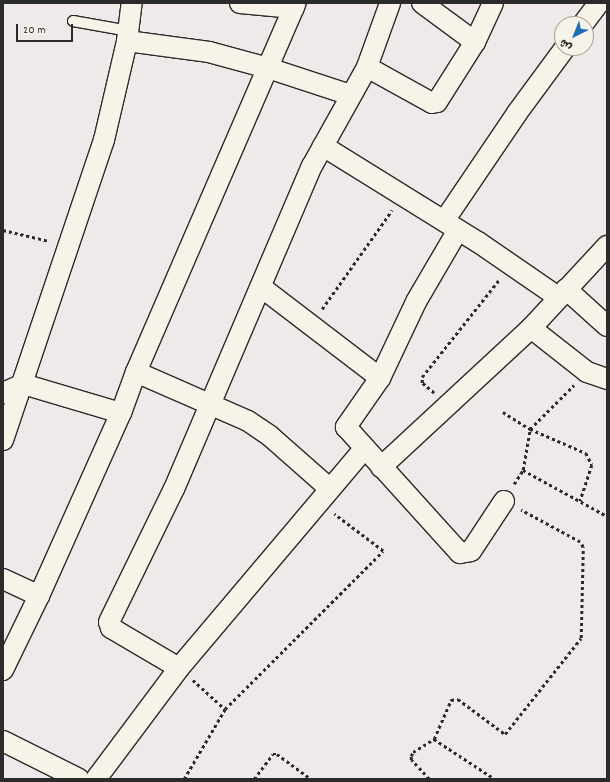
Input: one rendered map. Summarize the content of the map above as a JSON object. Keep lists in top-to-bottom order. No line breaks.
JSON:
{"scale_bar":"20 m","north":"bottom left"}
